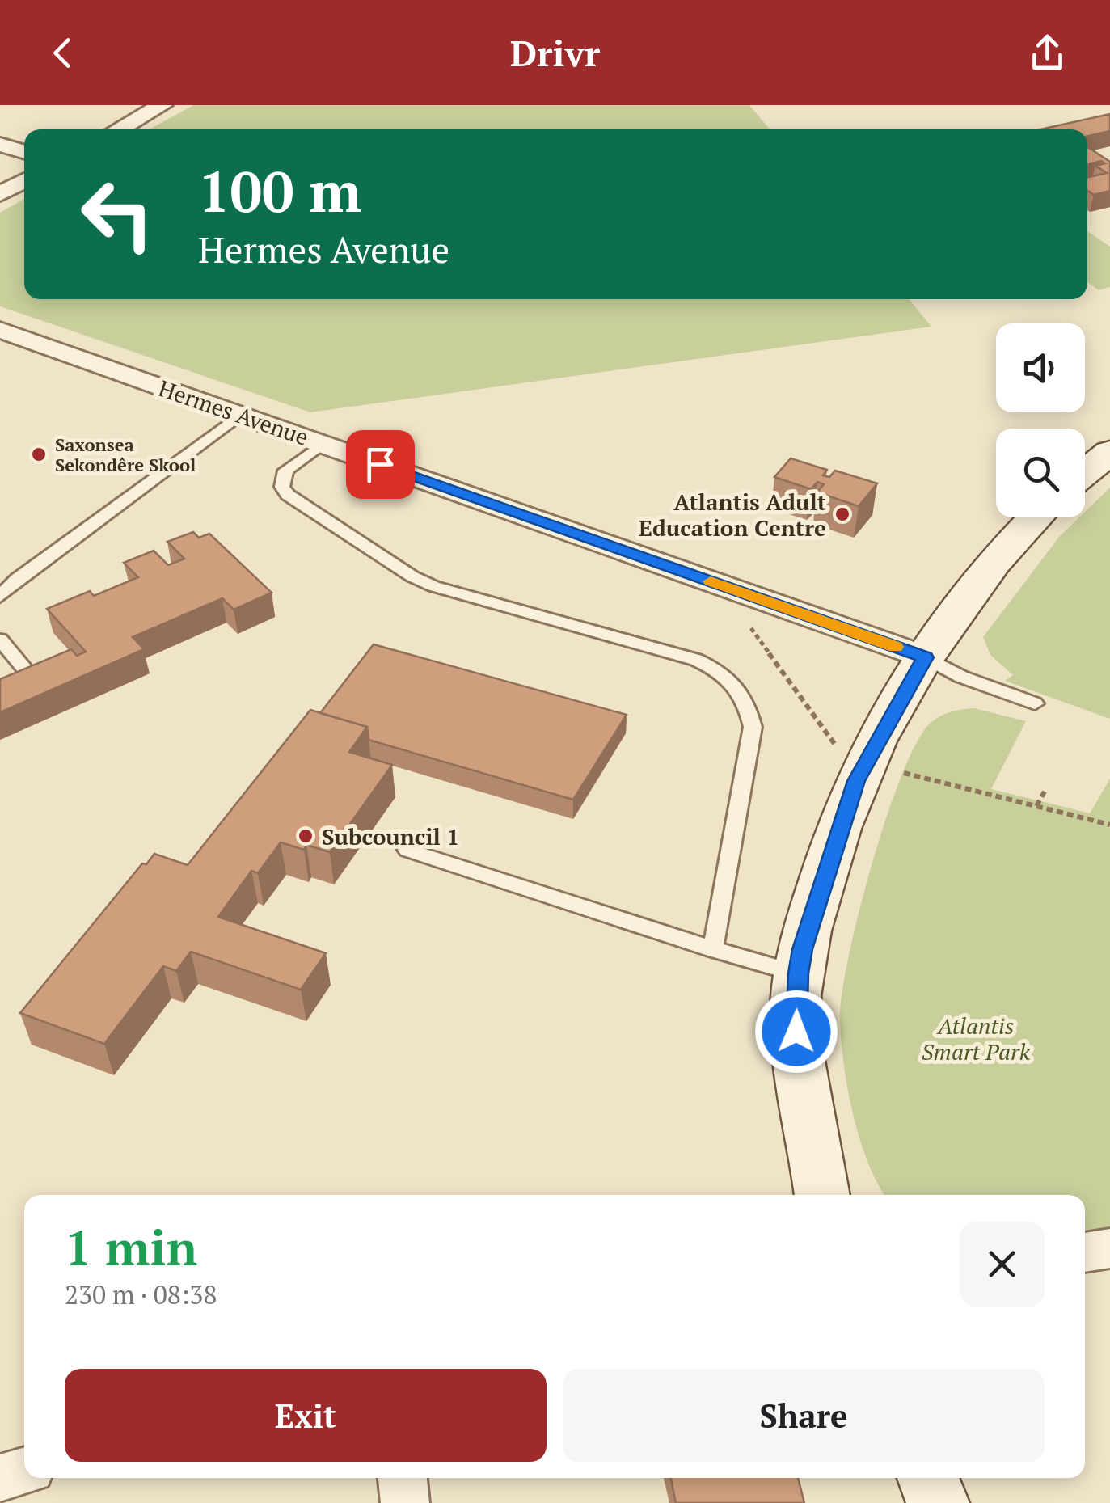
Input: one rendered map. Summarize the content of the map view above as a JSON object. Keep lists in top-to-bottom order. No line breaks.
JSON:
{"streets":{"street":["Hermes Avenue"]},"parks":["Atlantis Smart Park"],"places":["Saxonsea Sekondêre Skool","Atlantis Adult Education Centre","Subcouncil 1"],"page":{"header":"Drivr","turn":["100 m","Hermes Avenue"],"heading":["1 min","230 m · 08:38"],"buttons":["Exit","Share"]}}
